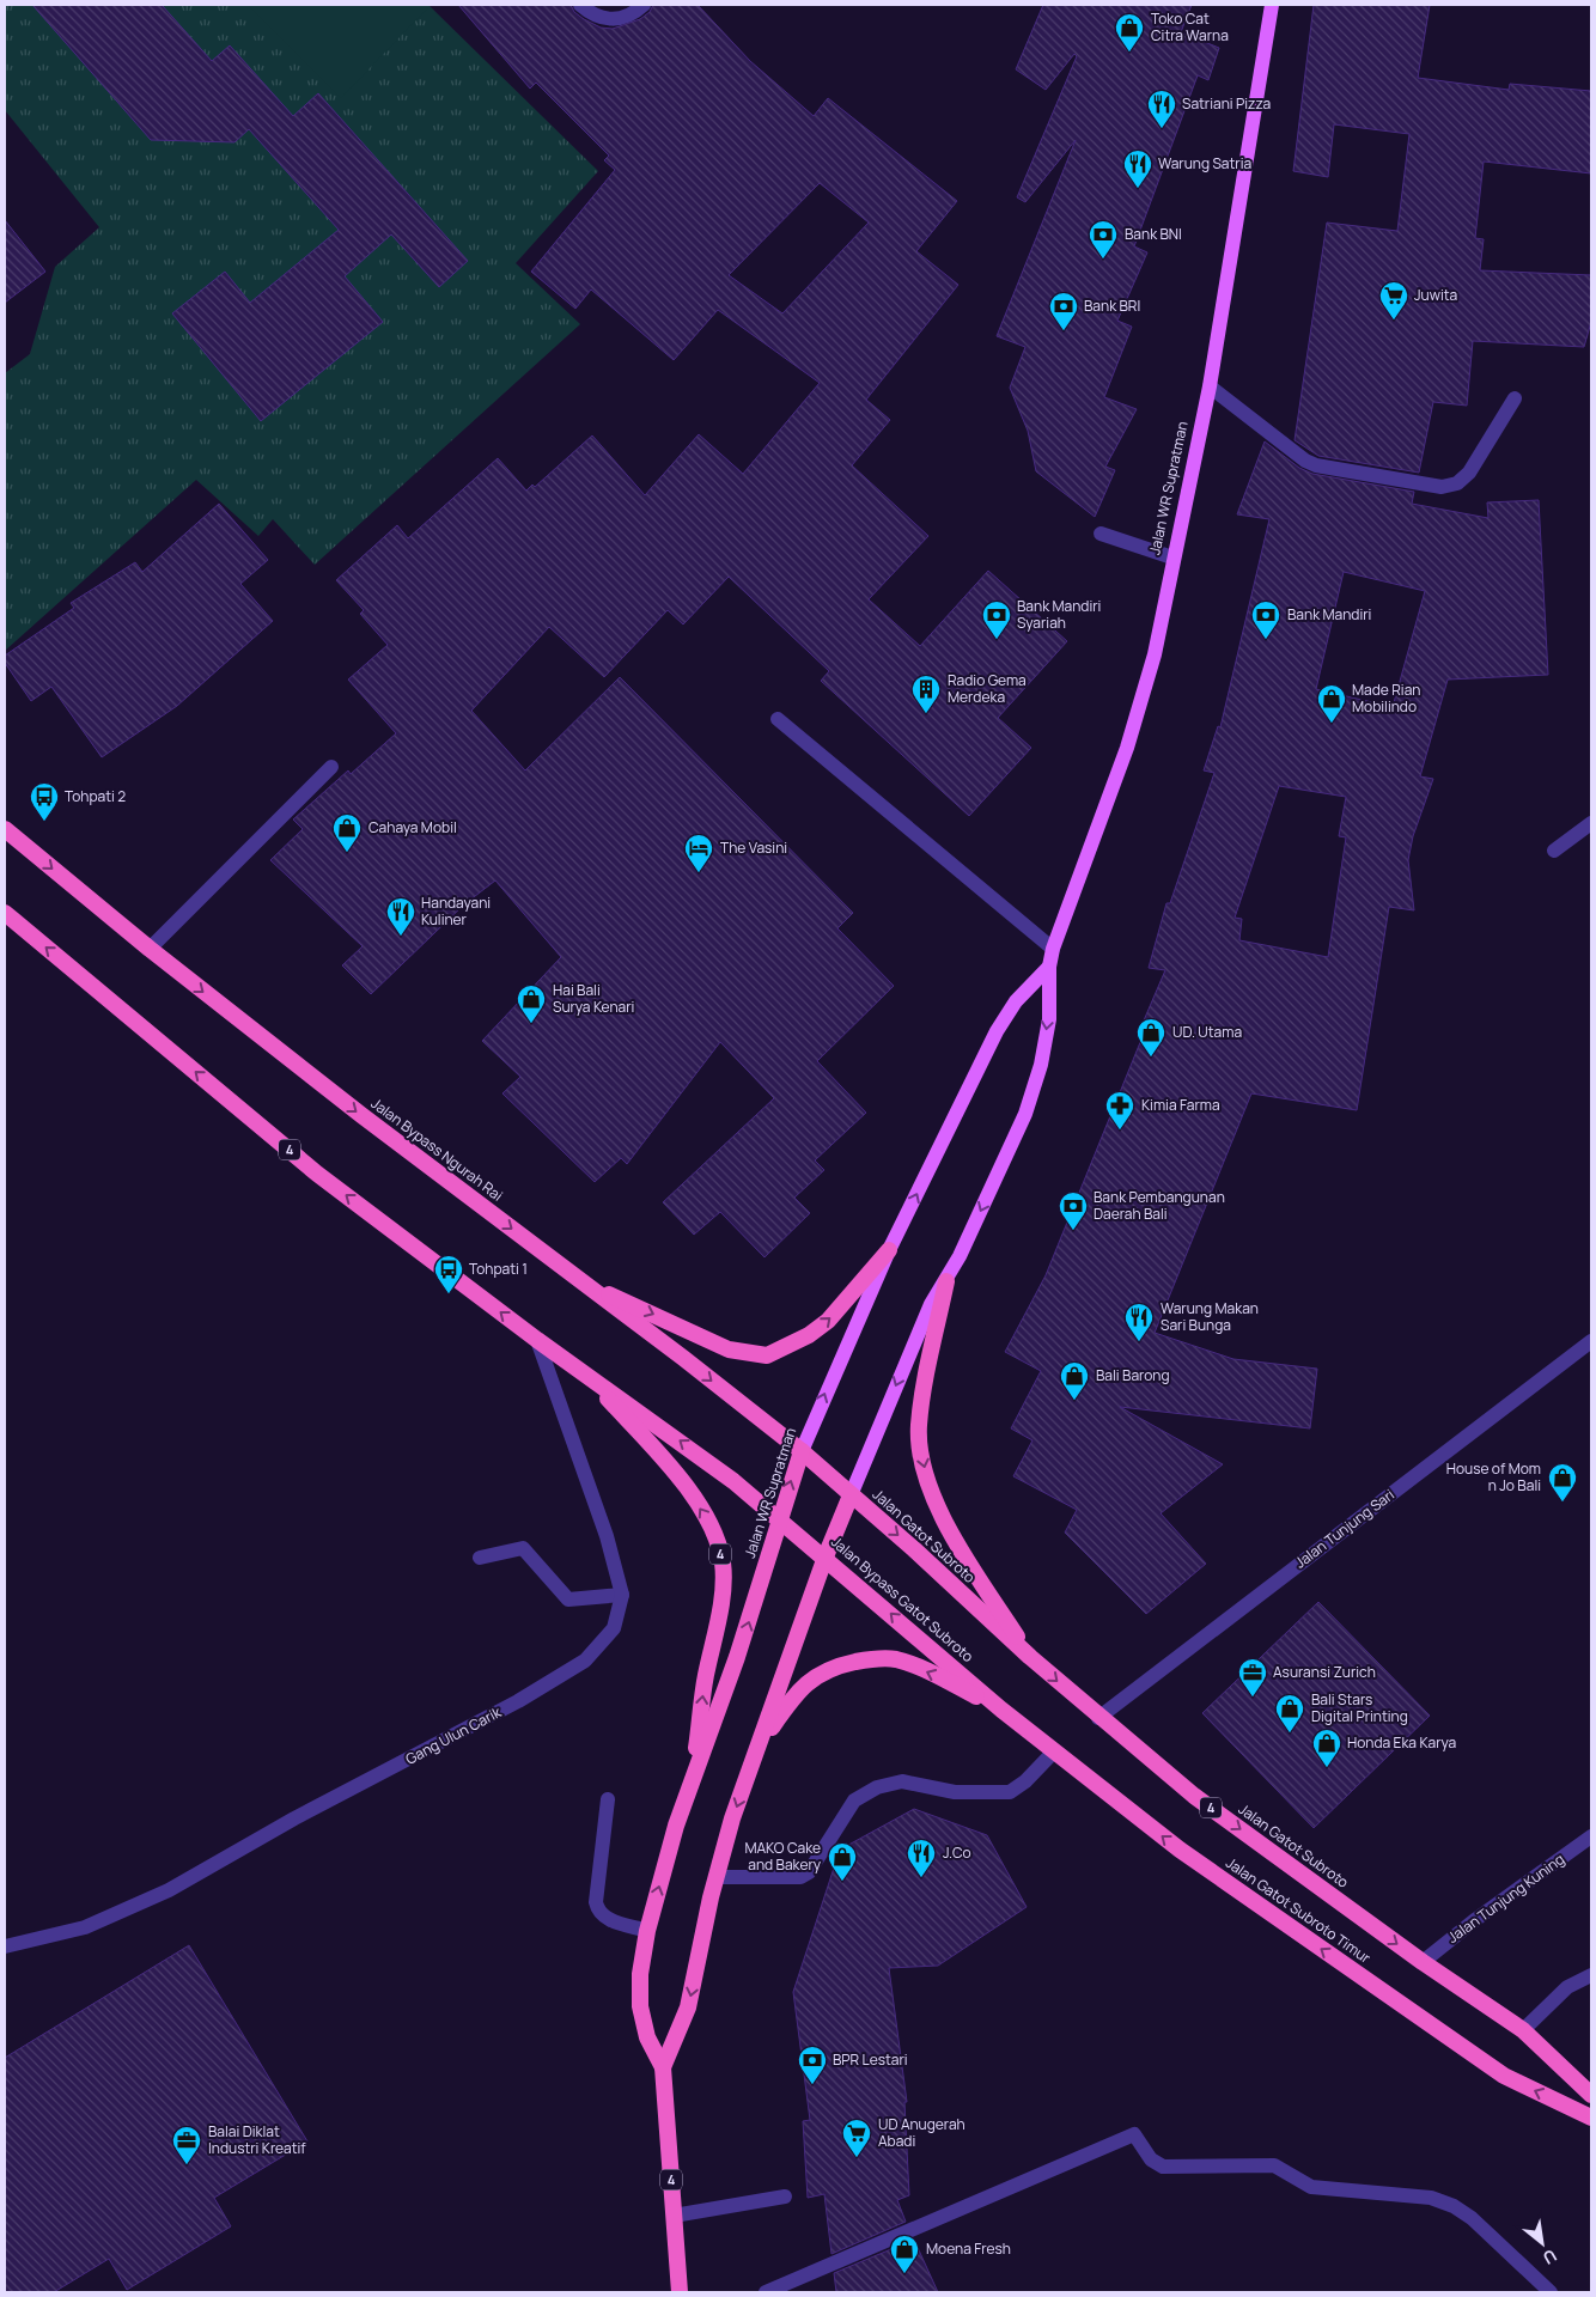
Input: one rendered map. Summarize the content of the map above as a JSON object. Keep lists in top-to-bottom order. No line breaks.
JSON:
{"streets":{"highway":["Jalan WR Supratman","4","Jalan Bypass Ngurah Rai","Jalan Gatot Subroto","Jalan Bypass Gatot Subroto","Jalan Gatot Subroto Timur"],"street":["Jalan Tunjung Sari","Gang Ulun Carik","Jalan Tunjung Kuning"]},"crossings":[["Jalan WR Supratman","4"],["Jalan WR Supratman","Jalan Bypass Ngurah Rai"],["Jalan WR Supratman","Jalan Gatot Subroto"],["Jalan WR Supratman","Jalan Bypass Gatot Subroto"],["4","Jalan Bypass Gatot Subroto"],["4","Gang Ulun Carik"],["4","Jalan Gatot Subroto Timur"],["Jalan Bypass Ngurah Rai","Jalan Gatot Subroto"],["Jalan Tunjung Sari","Jalan Gatot Subroto"],["Jalan Gatot Subroto","Jalan Tunjung Kuning"],["Jalan Bypass Gatot Subroto","Jalan Gatot Subroto Timur"]],"one_way":["Jalan Gatot Subroto","Jalan Bypass Gatot Subroto","Jalan Gatot Subroto Timur"],"places":{"shop":["Toko Cat Citra Warna","Made Rian Mobilindo","Cahaya Mobil","Hai Bali Surya Kenari","UD. Utama","Bali Barong","House of Mom n Jo Bali","Bali Stars Digital Printing","Honda Eka Karya","MAKO Cake and Bakery","Moena Fresh"],"restaurant":["Satriani Pizza","Warung Satria","Handayani Kuliner","Warung Makan Sari Bunga","J.Co"],"bank":["Bank BNI","Bank BRI","Bank Mandiri Syariah","Bank Mandiri","Bank Pembangunan Daerah Bali","BPR Lestari"],"supermarket":["Juwita","UD Anugerah Abadi"],"building":["Radio Gema Merdeka"],"bus stop":["Tohpati 2","Tohpati 1"],"hotel":["The Vasini"],"pharmacy":["Kimia Farma"],"office":["Asuransi Zurich","Balai Diklat Industri Kreatif"]},"north":"bottom right"}
